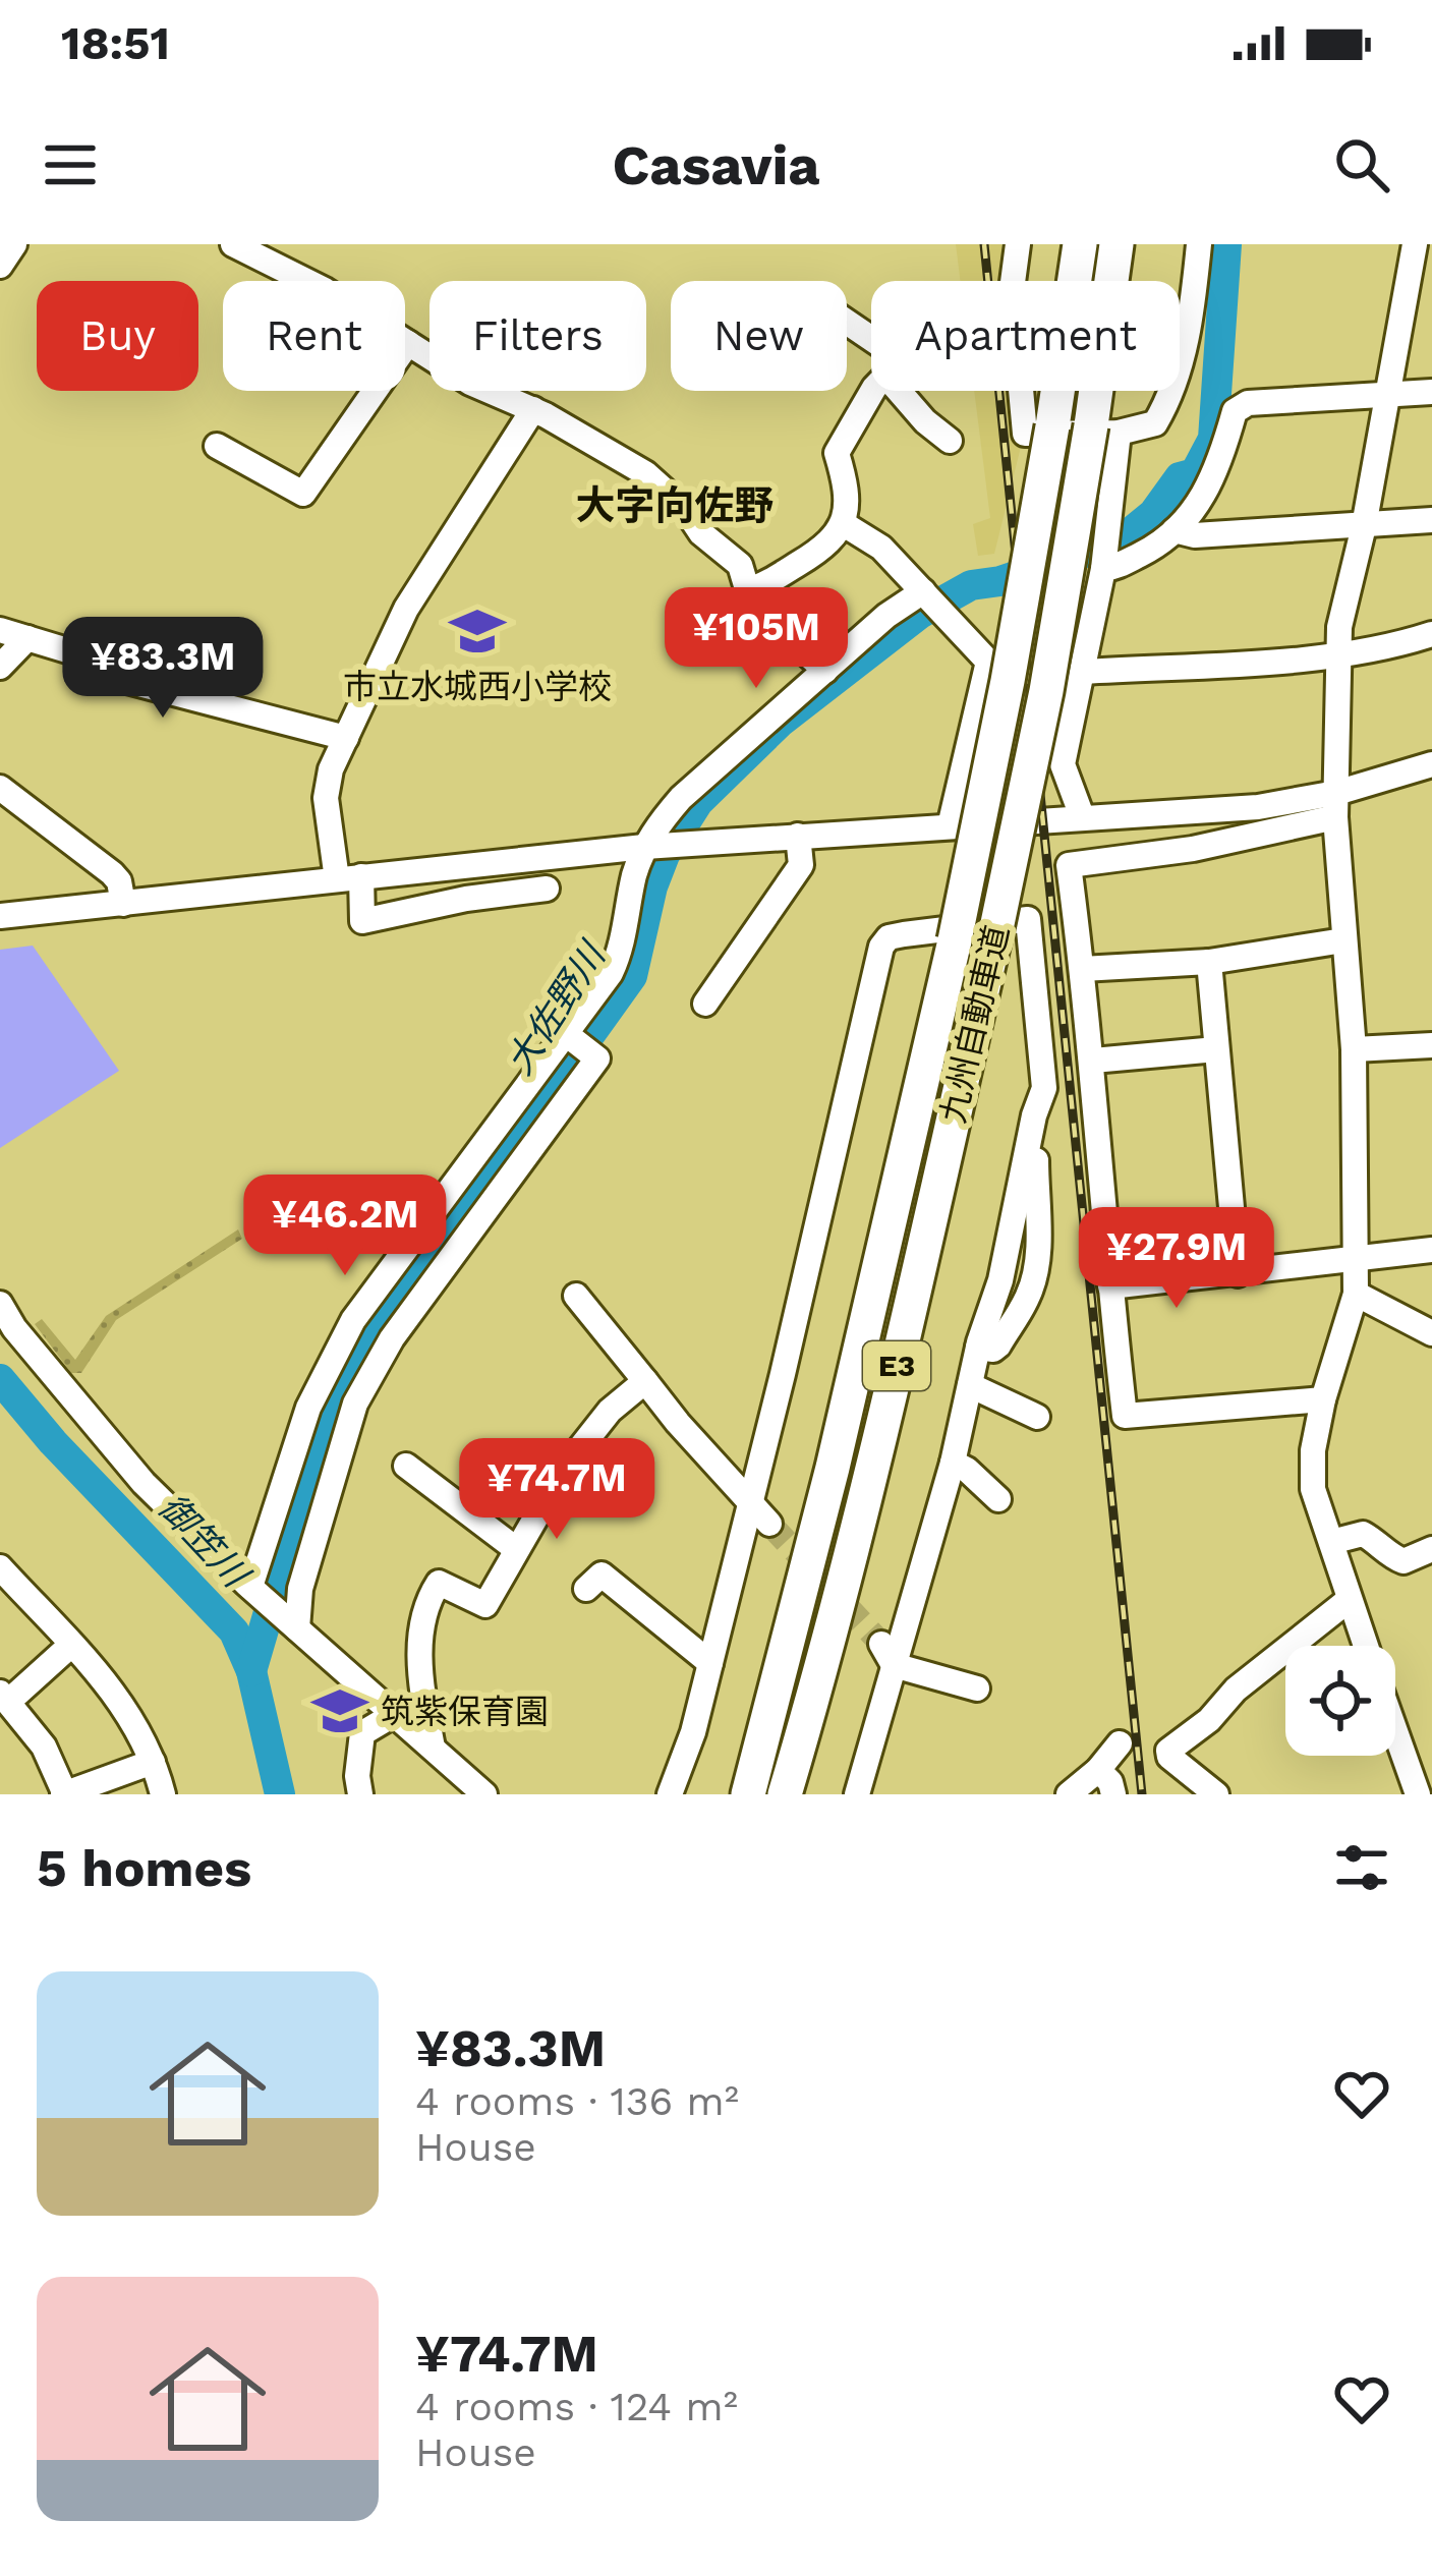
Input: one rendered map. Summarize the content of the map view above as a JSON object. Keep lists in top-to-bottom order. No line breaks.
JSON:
{"streets":{"highway":["九州自動車道","E3"]},"districts":["大字向佐野"],"water":["大佐野川","御笠川"],"places":{"school or university":["市立水城西小学校","筑紫保育園"]},"page":{"status":"18:51","header":"Casavia","chip":["Buy","Rent","Filters","New","Apartment"],"price":["¥105M","¥83.3M","¥46.2M","¥27.9M","¥74.7M"],"heading":"5 homes","list":[{"name":"¥83.3M","note":"4 rooms · 136 m² · House"},{"name":"¥74.7M","note":"4 rooms · 124 m² · House"}]}}
